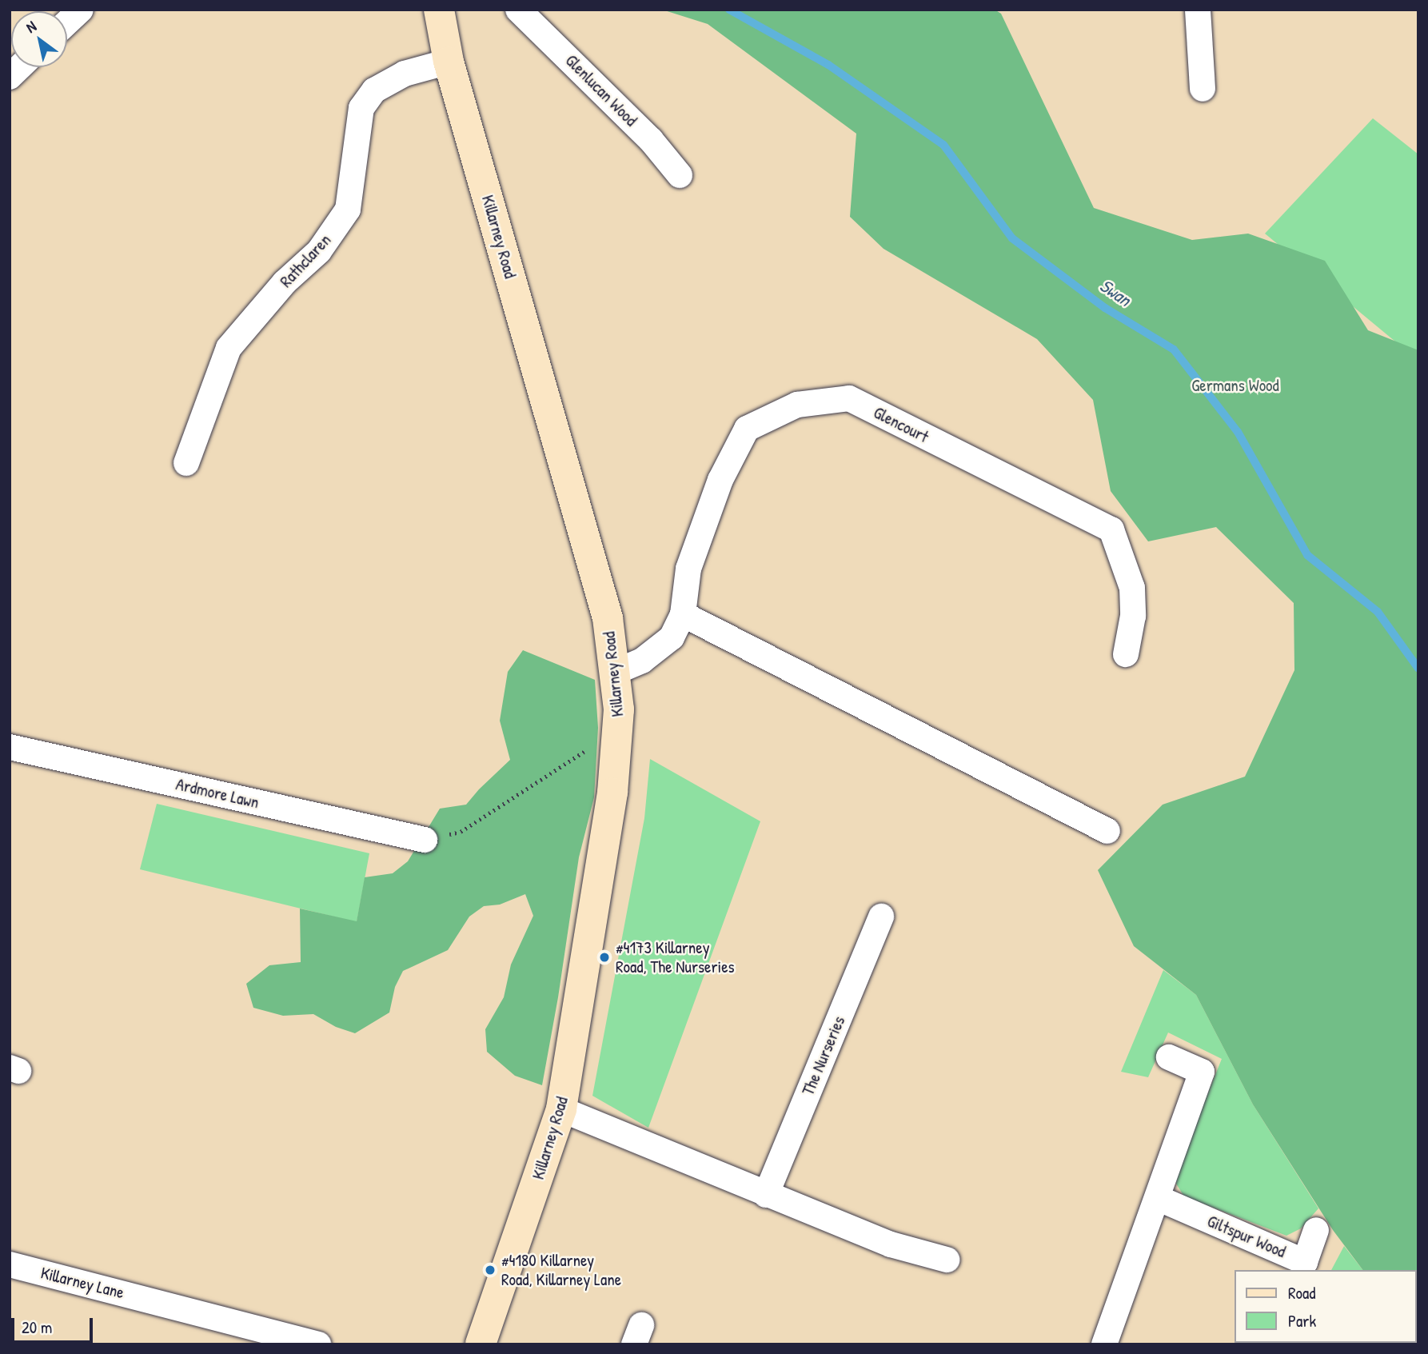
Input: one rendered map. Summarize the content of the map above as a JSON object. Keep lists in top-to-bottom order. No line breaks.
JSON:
{"streets":{"main road":["Killarney Road"],"street":["Glenlucan Wood","Rathclaren","Glencourt","Ardmore Lawn","The Nurseries","Giltspur Wood","Killarney Lane"]},"crossings":[["Killarney Road","Rathclaren"],["Killarney Road","Glencourt"]],"water":["Swan"],"parks":["Germans Wood"],"places":["#4173 Killarney Road, The Nurseries","#4180 Killarney Road, Killarney Lane"],"legend":["Road","Park"],"scale_bar":"20 m","north":"top left"}
